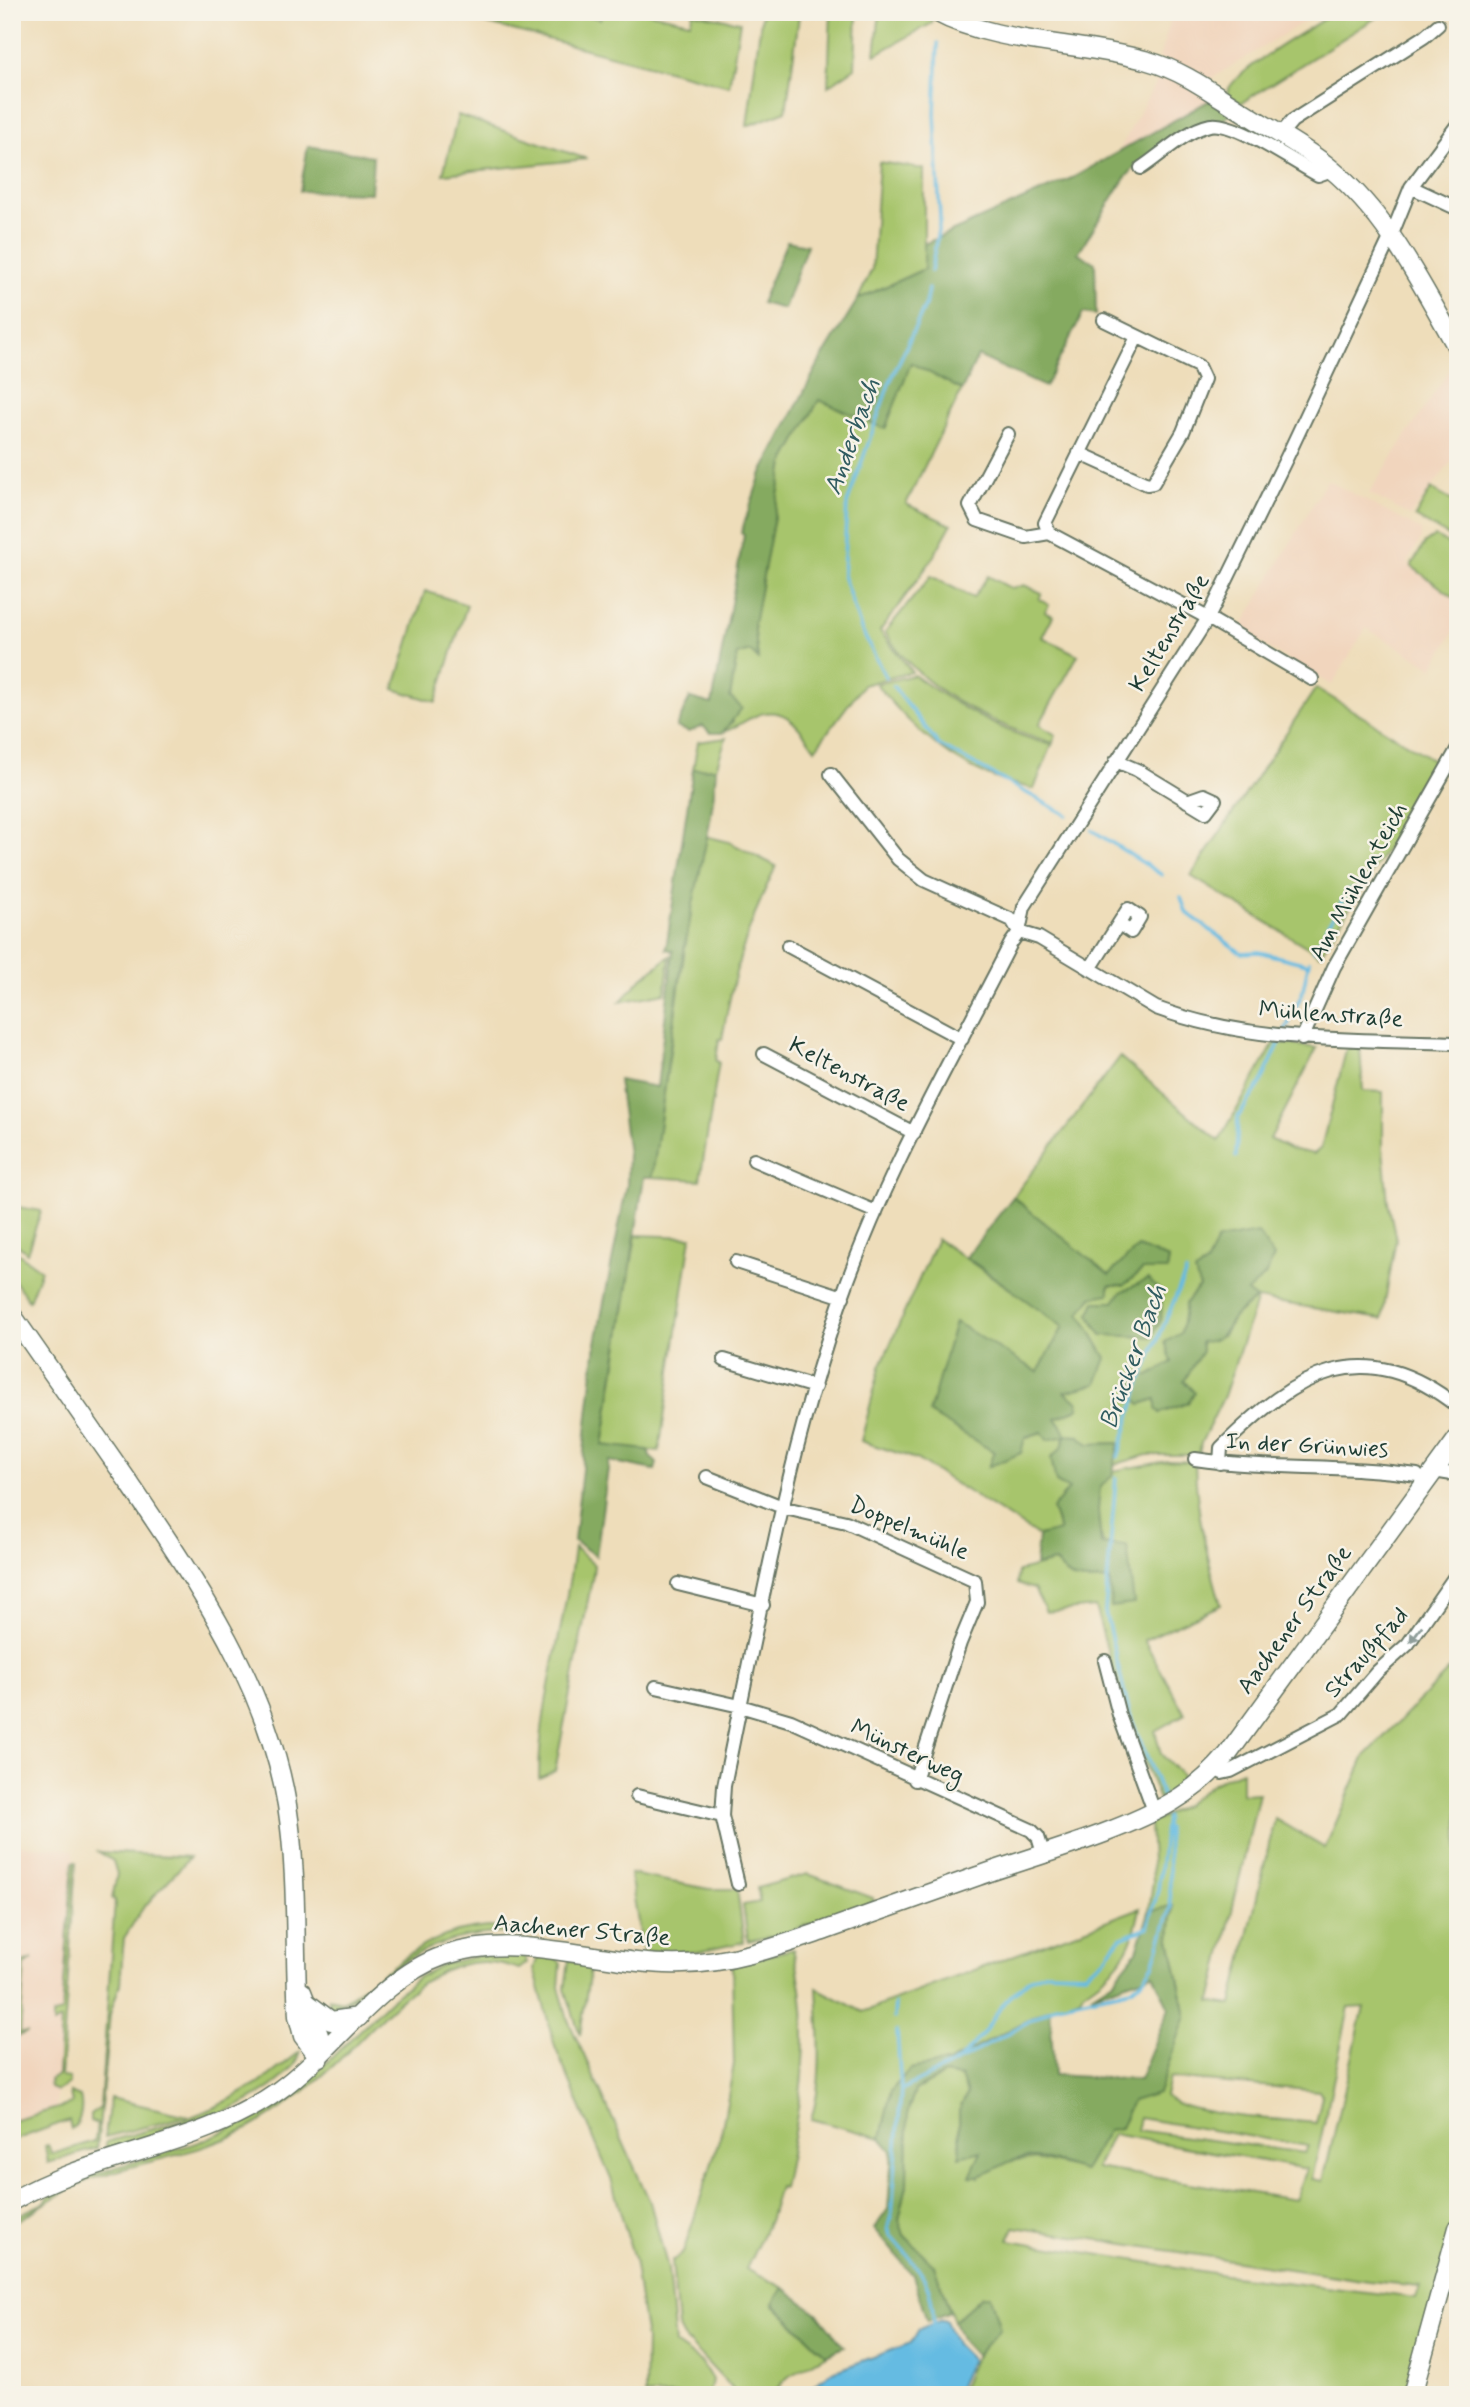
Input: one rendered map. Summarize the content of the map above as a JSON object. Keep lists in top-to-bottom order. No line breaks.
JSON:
{"streets":{"main road":["Aachener Straße"],"street":["Keltenstraße","Am Mühlenteich","Mühlenstraße","In der Grünwies","Doppelmühle","Straußpfad","Münsterweg"]},"crossings":[["Keltenstraße","Mühlenstraße"],["Keltenstraße","Doppelmühle"],["Keltenstraße","Münsterweg"],["Am Mühlenteich","Mühlenstraße"],["In der Grünwies","Aachener Straße"],["Doppelmühle","Münsterweg"],["Aachener Straße","Straußpfad"],["Aachener Straße","Münsterweg"]],"one_way":["Straußpfad"],"water":["Anderbach","Brücker Bach"]}
